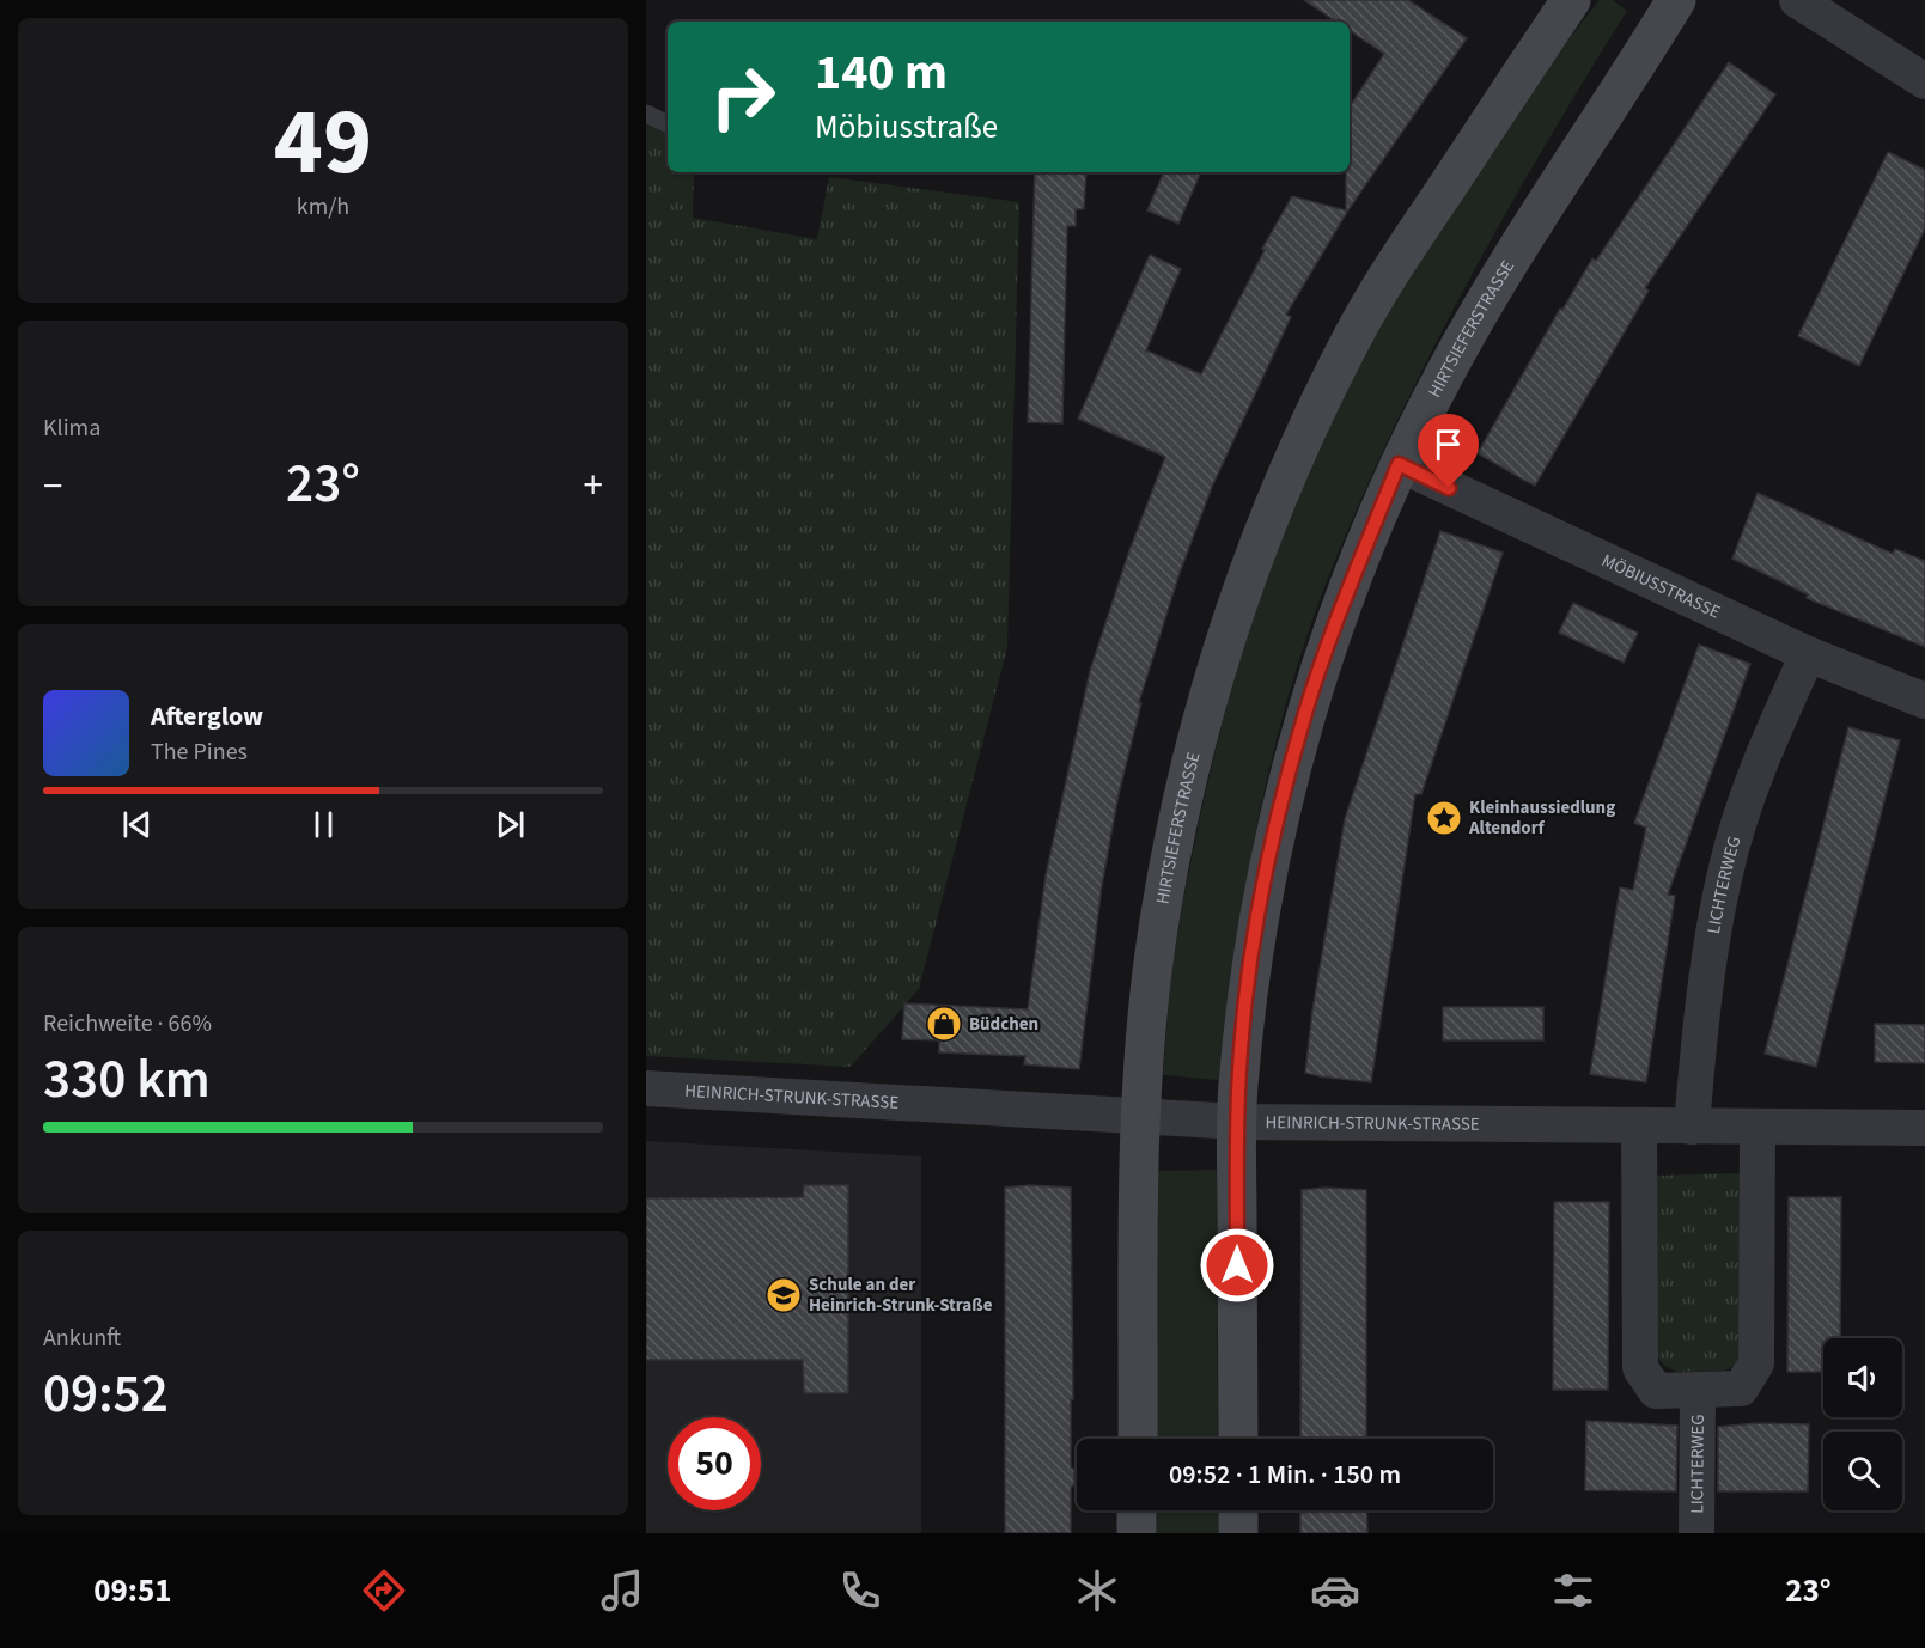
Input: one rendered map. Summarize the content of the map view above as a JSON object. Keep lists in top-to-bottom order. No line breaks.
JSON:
{"streets":{"main road":["HIRTSIEFERSTRASSE"],"street":["MÖBIUSSTRASSE","LICHTERWEG","HEINRICH-STRUNK-STRASSE"]},"crossings":[["HIRTSIEFERSTRASSE","MÖBIUSSTRASSE"],["HIRTSIEFERSTRASSE","HEINRICH-STRUNK-STRASSE"],["MÖBIUSSTRASSE","LICHTERWEG"],["LICHTERWEG","HEINRICH-STRUNK-STRASSE"]],"places":{"place":["Kleinhaussiedlung Altendorf"],"shop":["Büdchen"],"school or university":["Schule an der Heinrich-Strunk-Straße"]},"page":{"tile":[["49","km/h"],"Klima",["Reichweite · 66%","330 km"],["Ankunft","09:52"]],"turn":["140 m","Möbiusstraße"],"heat":["−","23°","+"],"song":["Afterglow","The Pines"],"limit":"50","trip":"09:52 · 1 Min. · 150 m","tabs":["09:51","23°"]}}
